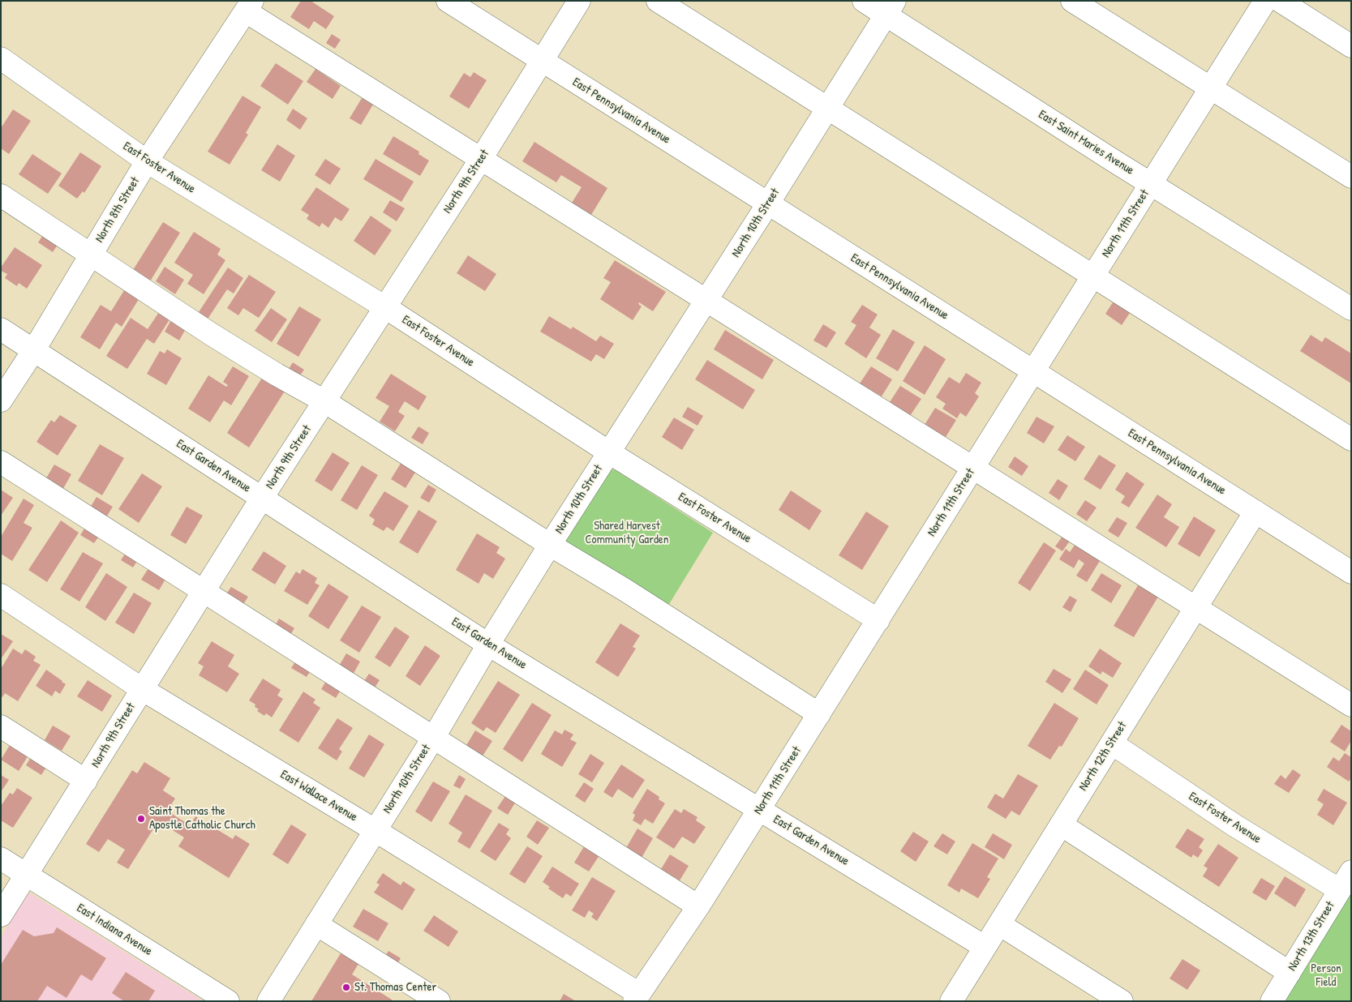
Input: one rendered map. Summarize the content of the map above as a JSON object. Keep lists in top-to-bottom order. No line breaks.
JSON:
{"streets":{"street":["East Pennsylvania Avenue","East Saint Maries Avenue","East Foster Avenue","North 9th Street","North 8th Street","North 10th Street","North 11th Street","East Garden Avenue","North 12th Street","East Wallace Avenue","East Indiana Avenue","North 13th Street"]},"crossings":[["East Pennsylvania Avenue","North 9th Street"],["East Pennsylvania Avenue","North 10th Street"],["East Pennsylvania Avenue","North 11th Street"],["East Pennsylvania Avenue","North 12th Street"],["East Saint Maries Avenue","North 10th Street"],["East Saint Maries Avenue","North 11th Street"],["East Foster Avenue","North 9th Street"],["East Foster Avenue","North 8th Street"],["East Foster Avenue","North 10th Street"],["East Foster Avenue","North 11th Street"],["East Foster Avenue","North 12th Street"],["East Foster Avenue","North 13th Street"],["North 9th Street","East Garden Avenue"],["North 9th Street","East Wallace Avenue"],["North 9th Street","East Indiana Avenue"],["North 8th Street","East Garden Avenue"],["North 10th Street","East Garden Avenue"],["North 10th Street","East Wallace Avenue"],["North 11th Street","East Garden Avenue"],["North 11th Street","East Wallace Avenue"],["East Garden Avenue","North 12th Street"]],"parks":["Shared Harvest Community Garden","Person Field"],"places":["Saint Thomas the Apostle Catholic Church","St. Thomas Center"]}
